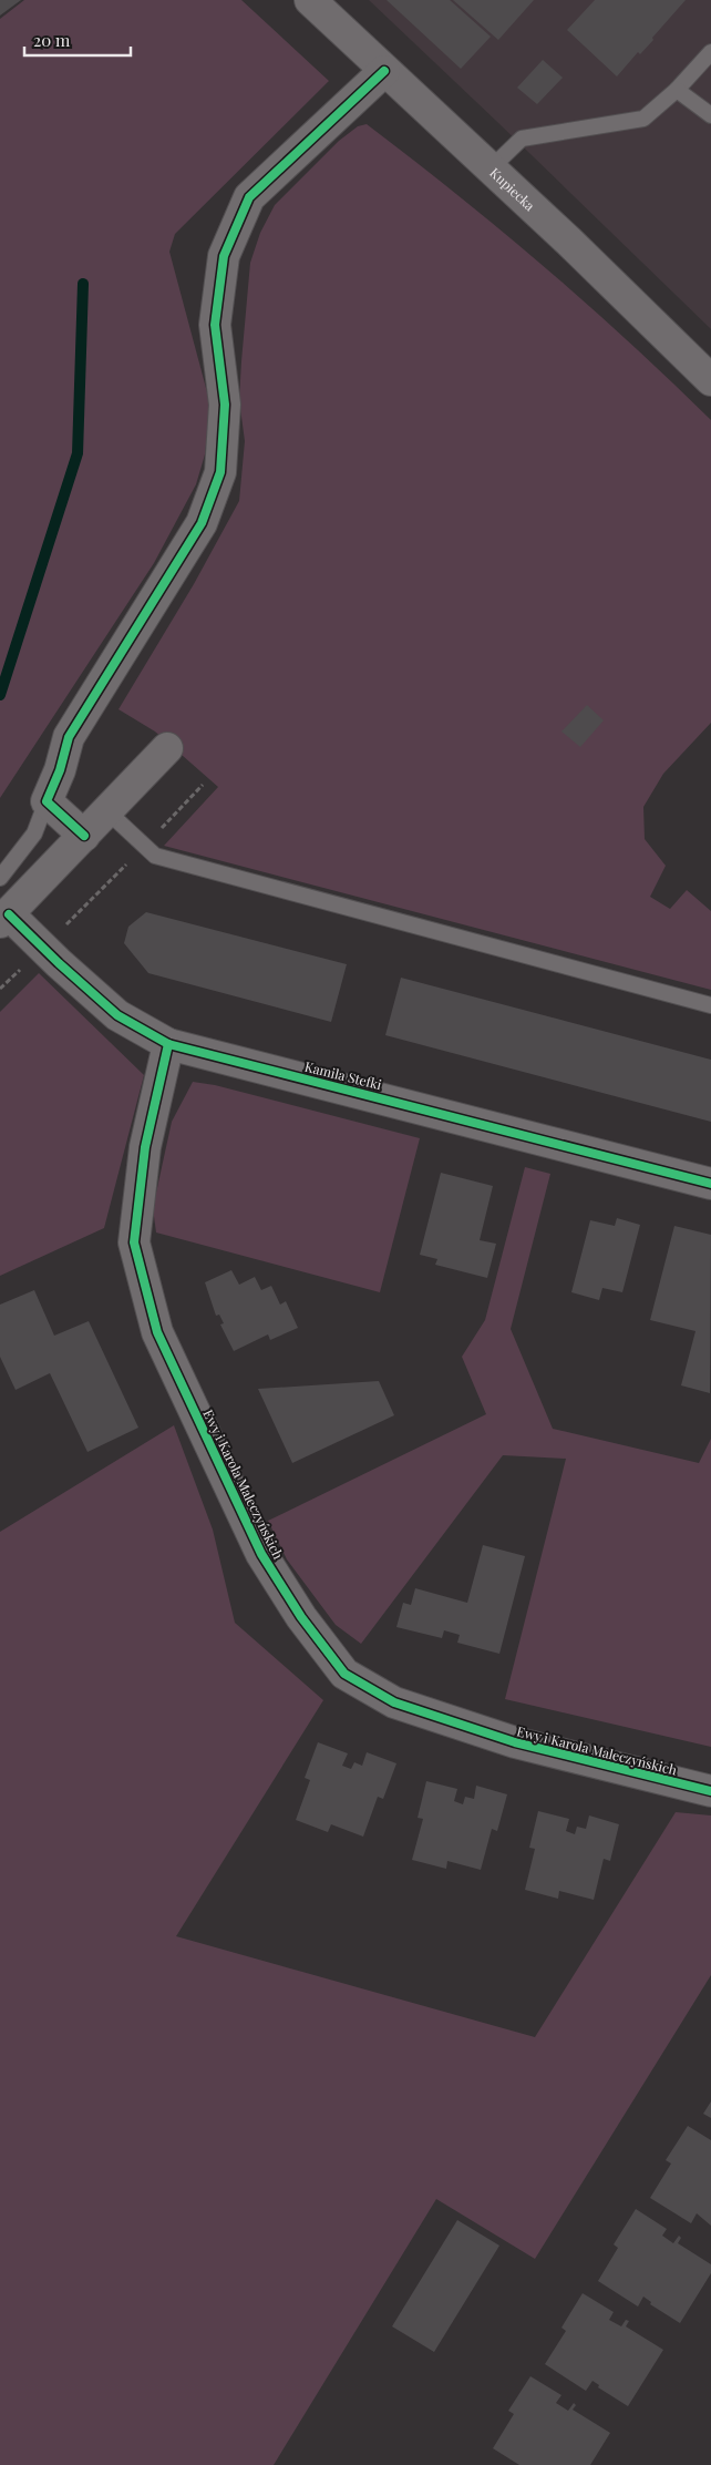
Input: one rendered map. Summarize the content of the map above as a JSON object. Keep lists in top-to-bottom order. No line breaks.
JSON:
{"streets":{"street":["Kupiecka","Kamila Stefki","Ewy i Karola Maleczyńskich"]},"crossings":[["Kamila Stefki","Ewy i Karola Maleczyńskich"]],"scale_bar":"20 m"}
